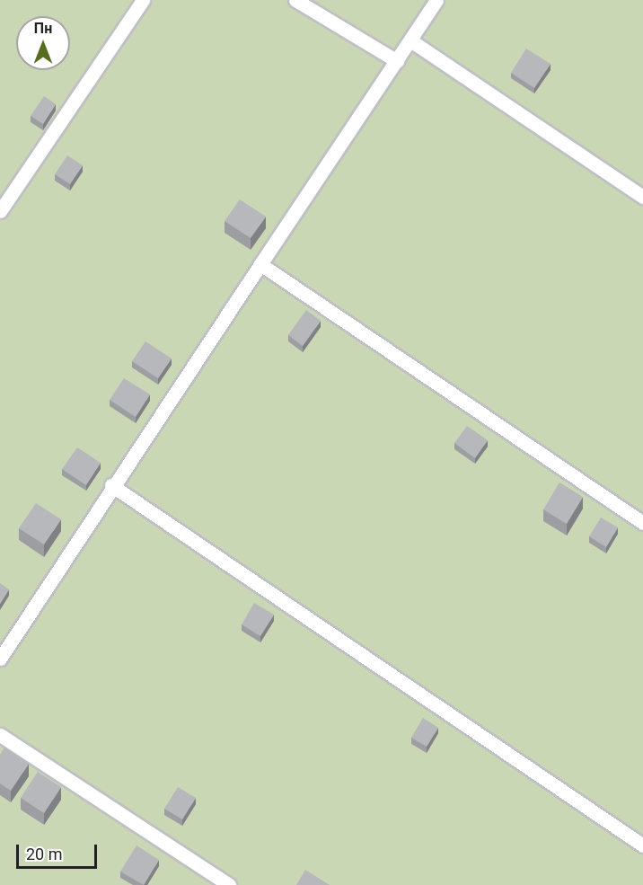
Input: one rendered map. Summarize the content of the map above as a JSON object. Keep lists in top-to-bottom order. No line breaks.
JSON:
{"scale_bar":"20 m","north":"top"}
